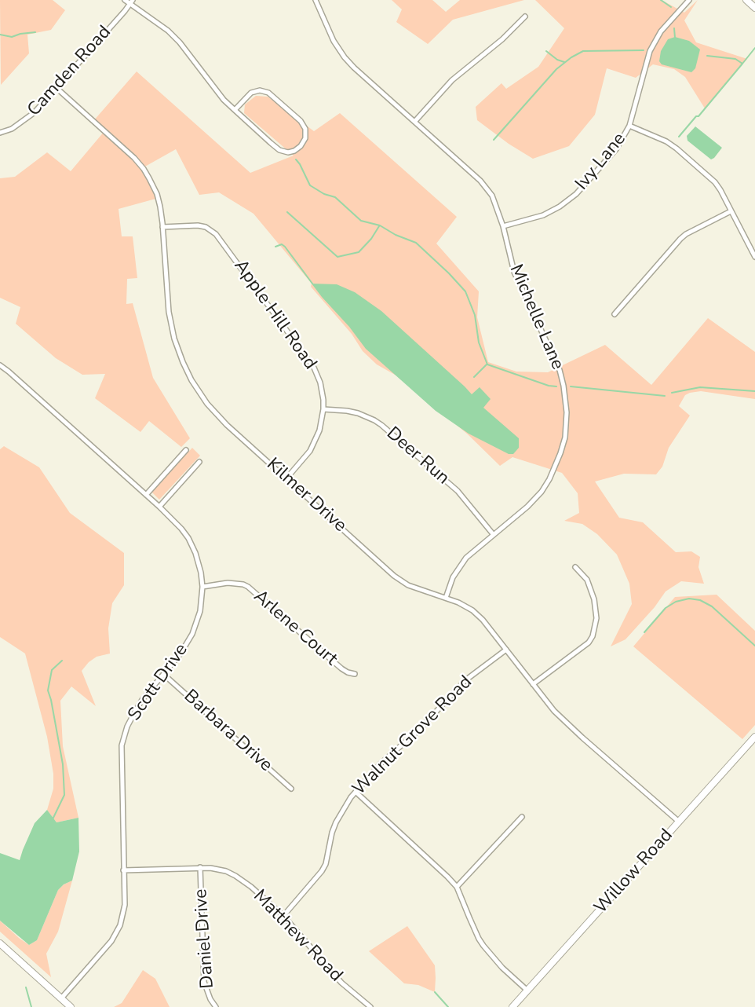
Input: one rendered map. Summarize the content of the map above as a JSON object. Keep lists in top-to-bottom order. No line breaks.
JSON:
{"streets":{"street":["Camden Road","Ivy Lane","Apple Hill Road","Michelle Lane","Deer Run","Kilmer Drive","Arlene Court","Scott Drive","Barbara Drive","Walnut Grove Road","Willow Road","Matthew Road","Daniel Drive"]},"crossings":[["Camden Road","Kilmer Drive"],["Ivy Lane","Michelle Lane"],["Apple Hill Road","Deer Run"],["Apple Hill Road","Kilmer Drive"],["Michelle Lane","Deer Run"],["Michelle Lane","Kilmer Drive"],["Kilmer Drive","Walnut Grove Road"],["Kilmer Drive","Willow Road"],["Arlene Court","Scott Drive"],["Scott Drive","Barbara Drive"],["Scott Drive","Matthew Road"],["Walnut Grove Road","Matthew Road"],["Matthew Road","Daniel Drive"]]}
